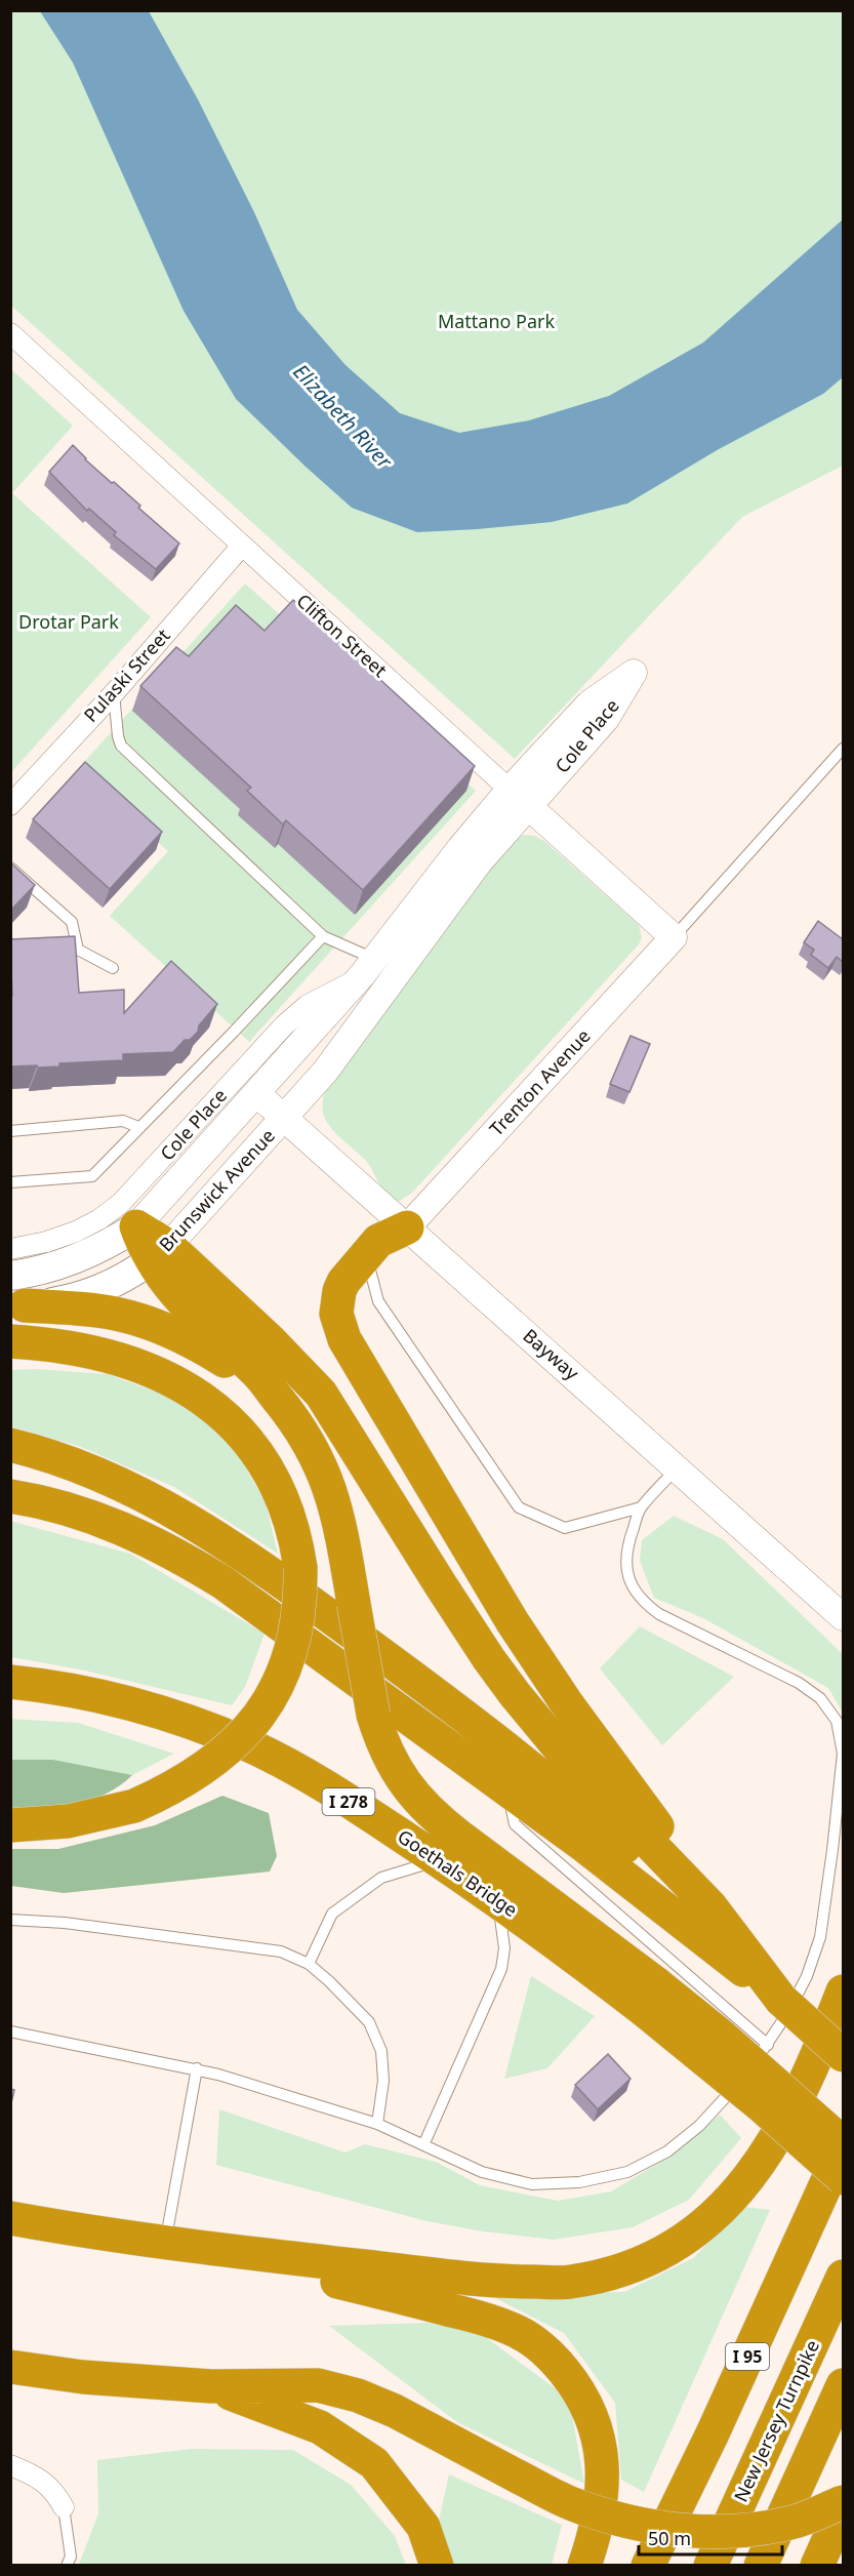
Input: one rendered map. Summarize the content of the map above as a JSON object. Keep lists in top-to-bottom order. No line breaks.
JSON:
{"streets":{"highway":["I 278","Goethals Bridge","I 95","New Jersey Turnpike"],"main road":["Brunswick Avenue"],"street":["Clifton Street","Pulaski Street","Cole Place","Trenton Avenue","Bayway"]},"crossings":[["Clifton Street","Pulaski Street"],["Clifton Street","Cole Place"],["Clifton Street","Trenton Avenue"],["Cole Place","Brunswick Avenue"],["Cole Place","Bayway"],["Trenton Avenue","Bayway"],["Brunswick Avenue","Bayway"]],"water":["Elizabeth River"],"parks":["Mattano Park","Drotar Park"],"scale_bar":"50 m"}
